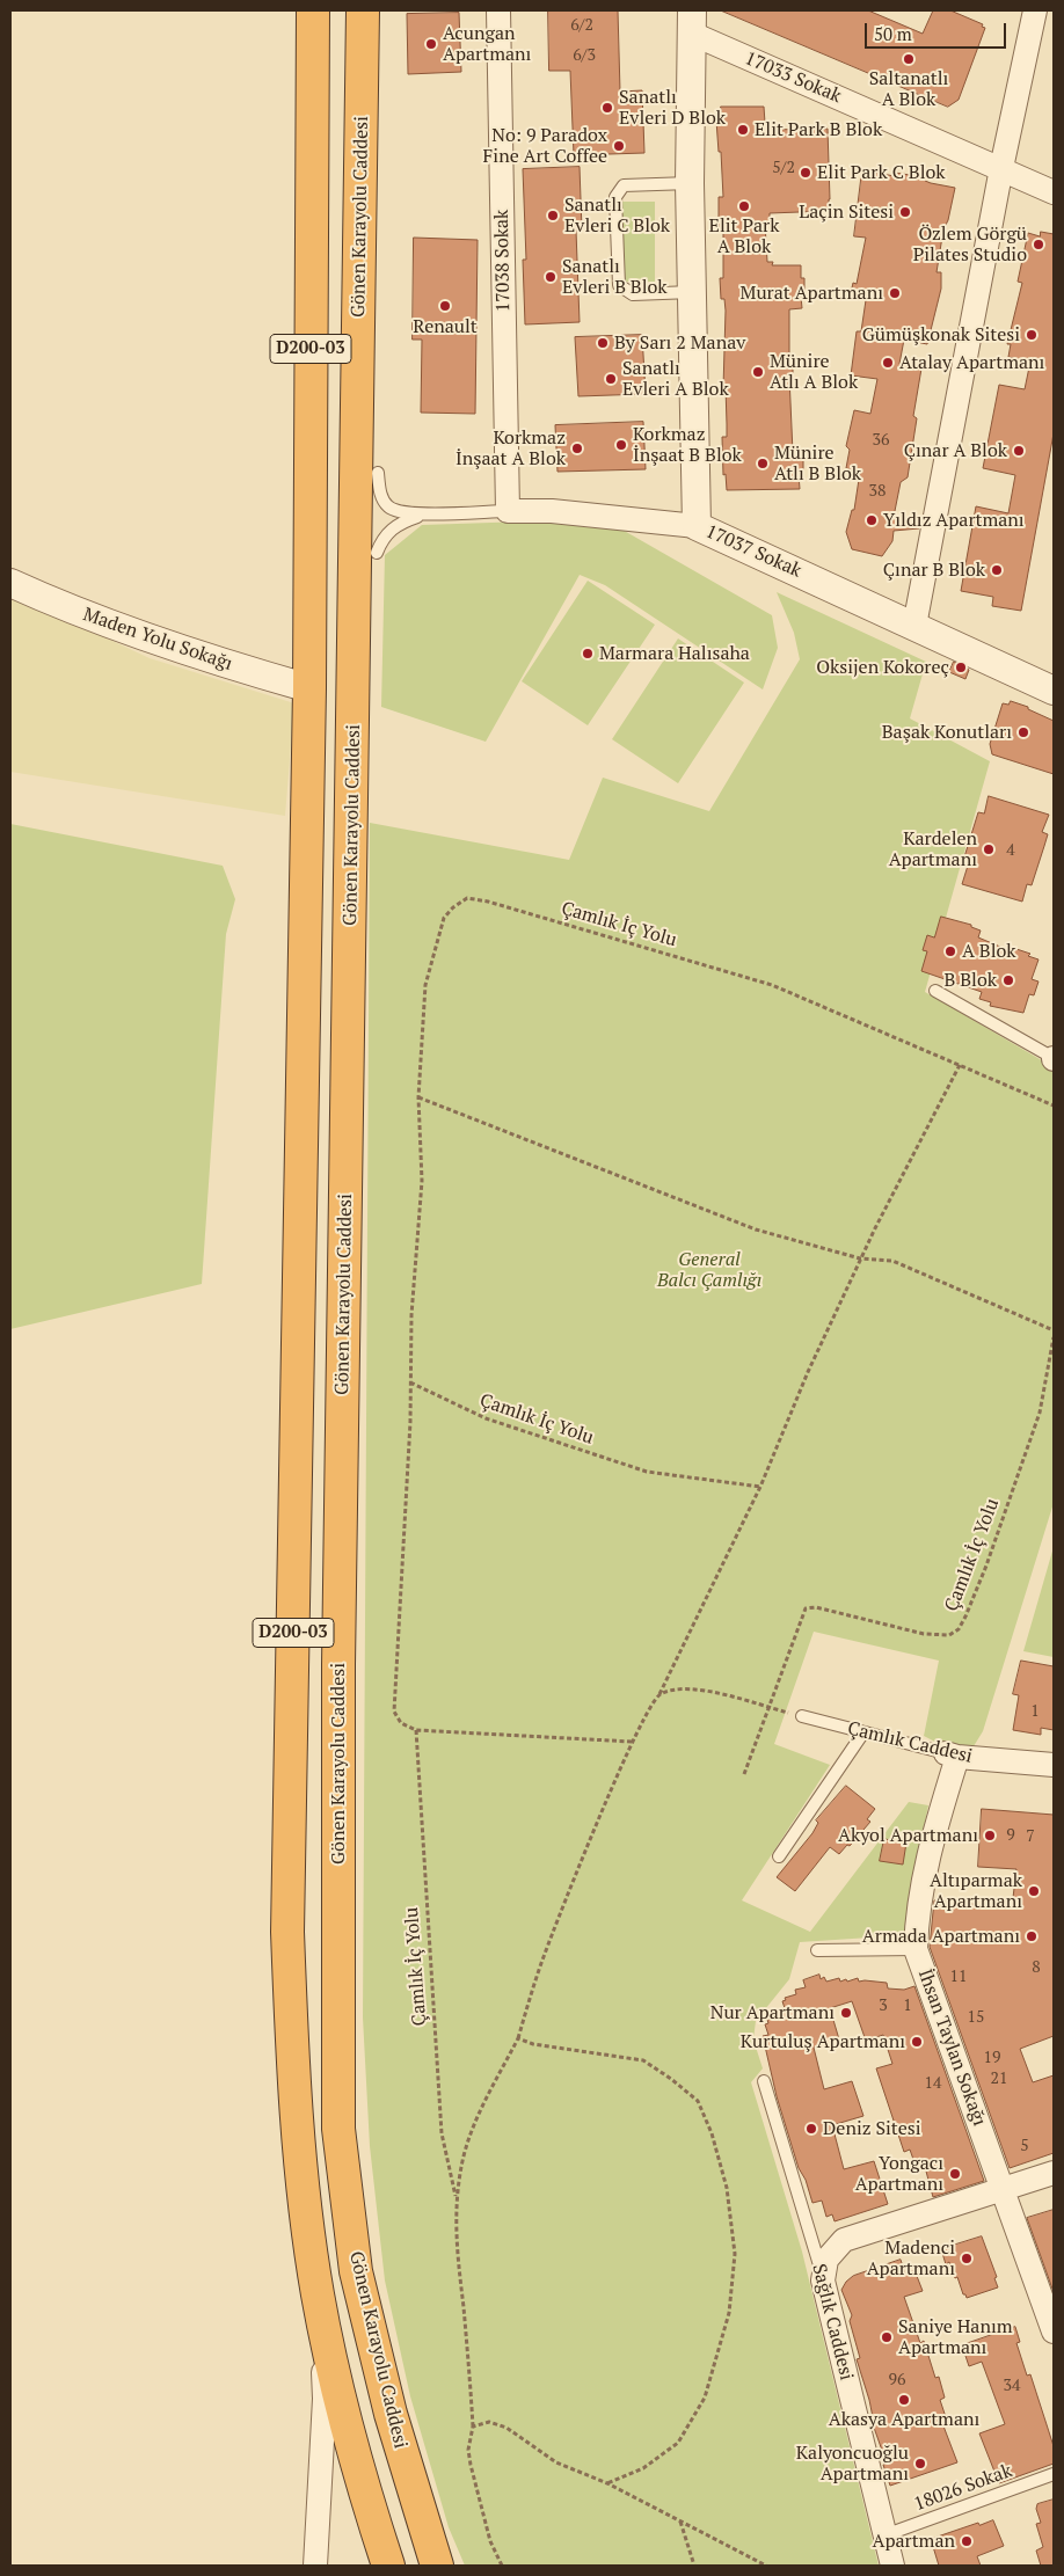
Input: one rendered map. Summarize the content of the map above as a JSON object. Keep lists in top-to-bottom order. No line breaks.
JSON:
{"streets":{"highway":["Gönen Karayolu Caddesi","D200-03"],"street":["17033 Sokak","17038 Sokak","17037 Sokak","Maden Yolu Sokağı","Çamlık Caddesi","İhsan Taylan Sokağı","Sağlık Caddesi"],"lane":["18026 Sokak"],"path":["Çamlık İç Yolu"]},"crossings":[["17038 Sokak","17037 Sokak"],["D200-03","Maden Yolu Sokağı"],["Çamlık Caddesi","İhsan Taylan Sokağı"],["Sağlık Caddesi","18026 Sokak"]],"parks":["General Balcı Çamlığı"],"places":["Acungan Apartmanı","Saltanatlı A Blok","Sanatlı Evleri D Blok","Elit Park B Blok","No: 9 Paradox Fine Art Coffee","Elit Park C Blok","Elit Park A Blok","Laçin Sitesi","Sanatlı Evleri C Blok","Özlem Görgü Pilates Studio","Sanatlı Evleri B Blok","Murat Apartmanı","Renault","Gümüşkonak Sitesi","By Sarı 2 Manav","Atalay Apartmanı","Münire Atlı A Blok","Sanatlı Evleri A Blok","Korkmaz İnşaat B Blok","Korkmaz İnşaat A Blok","Çınar A Blok","Münire Atlı B Blok","Yıldız Apartmanı","Çınar B Blok","Marmara Halısaha","Oksijen Kokoreç","Başak Konutları","Kardelen Apartmanı","A Blok","B Blok","Akyol Apartmanı","Altıparmak Apartmanı","Armada Apartmanı","Nur Apartmanı","Kurtuluş Apartmanı","Deniz Sitesi","Yongacı Apartmanı","Madenci Apartmanı","Saniye Hanım Apartmanı","Akasya Apartmanı","Kalyoncuoğlu Apartmanı","Apartman"],"house_numbers":["6/2","6/3","5/2","36","38","4","1","9","7","8","11","3","1","15","19","21","14","5","96","34"],"scale_bar":"50 m"}
